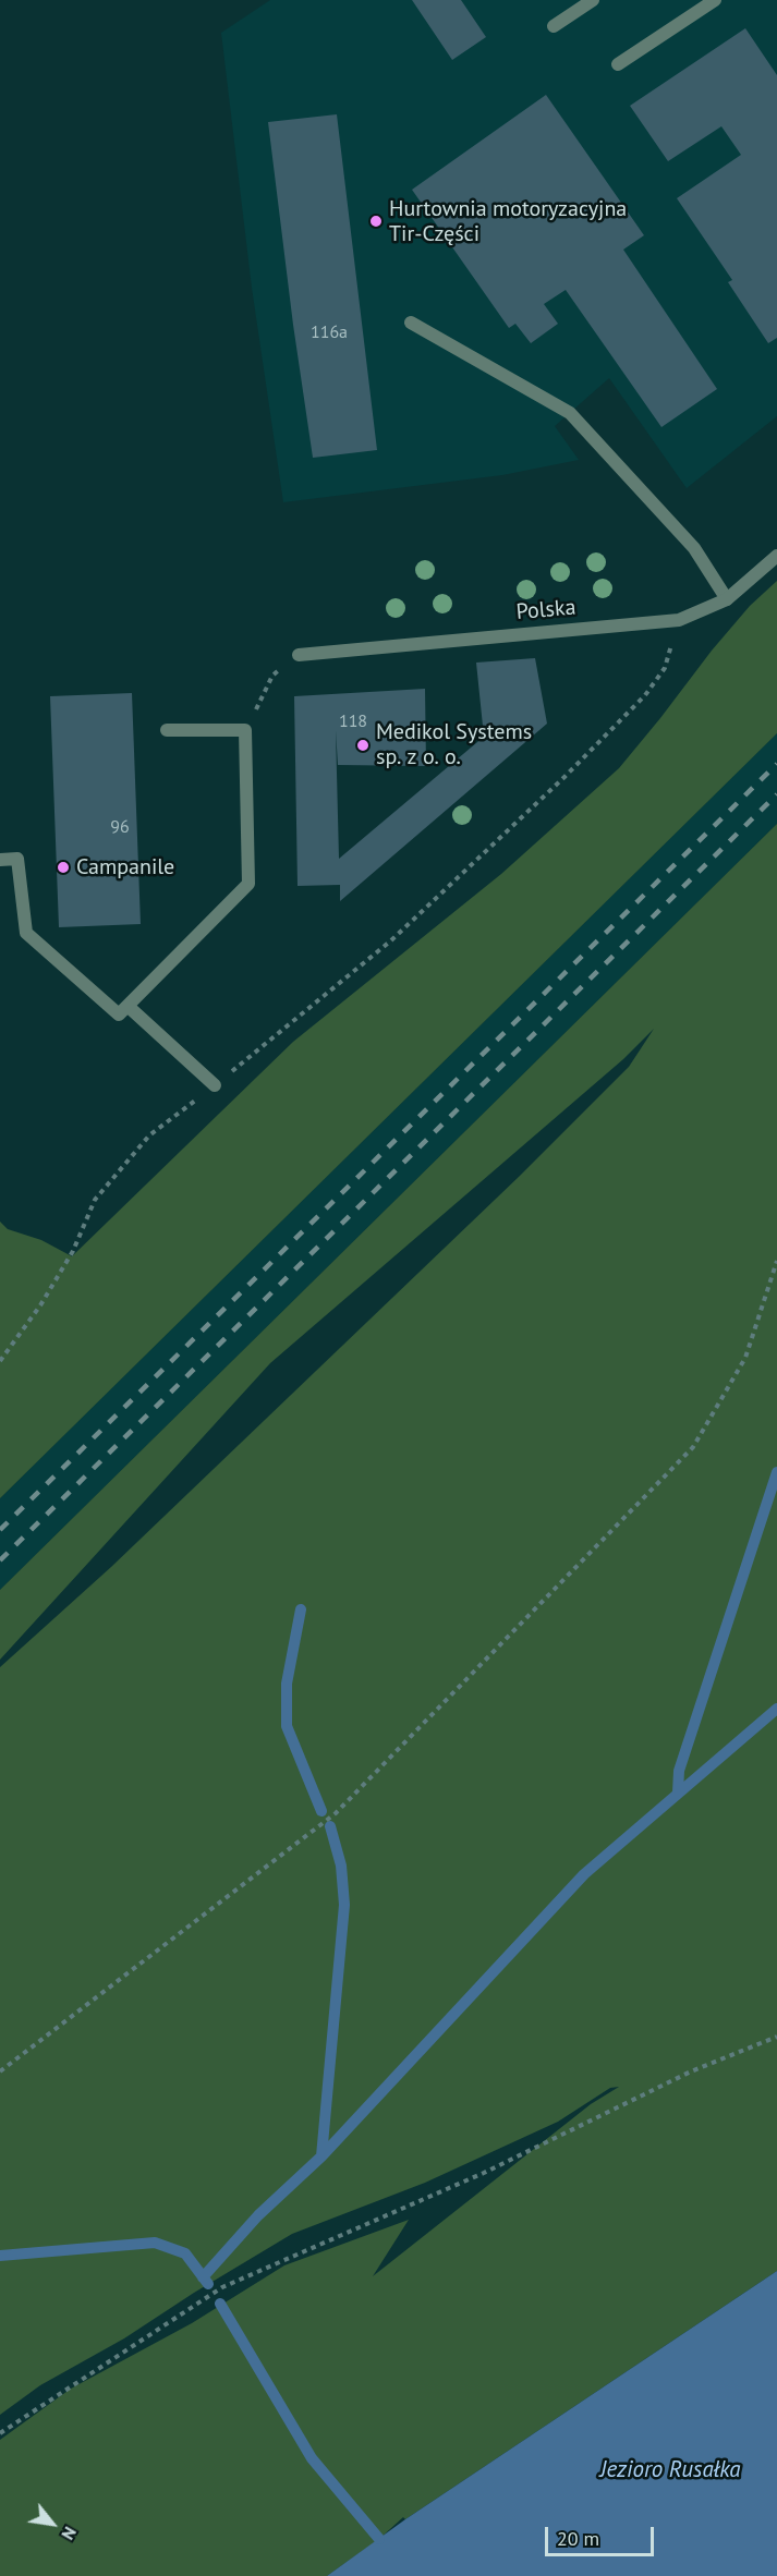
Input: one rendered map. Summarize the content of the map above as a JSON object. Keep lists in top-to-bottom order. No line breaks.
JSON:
{"streets":{"street":["Polska"]},"water":["Jezioro Rusałka"],"places":["Hurtownia motoryzacyjna Tir-Części","Medikol Systems sp. z o. o.","Campanile"],"house_numbers":["116a","118","96"],"scale_bar":"20 m","north":"bottom right"}
